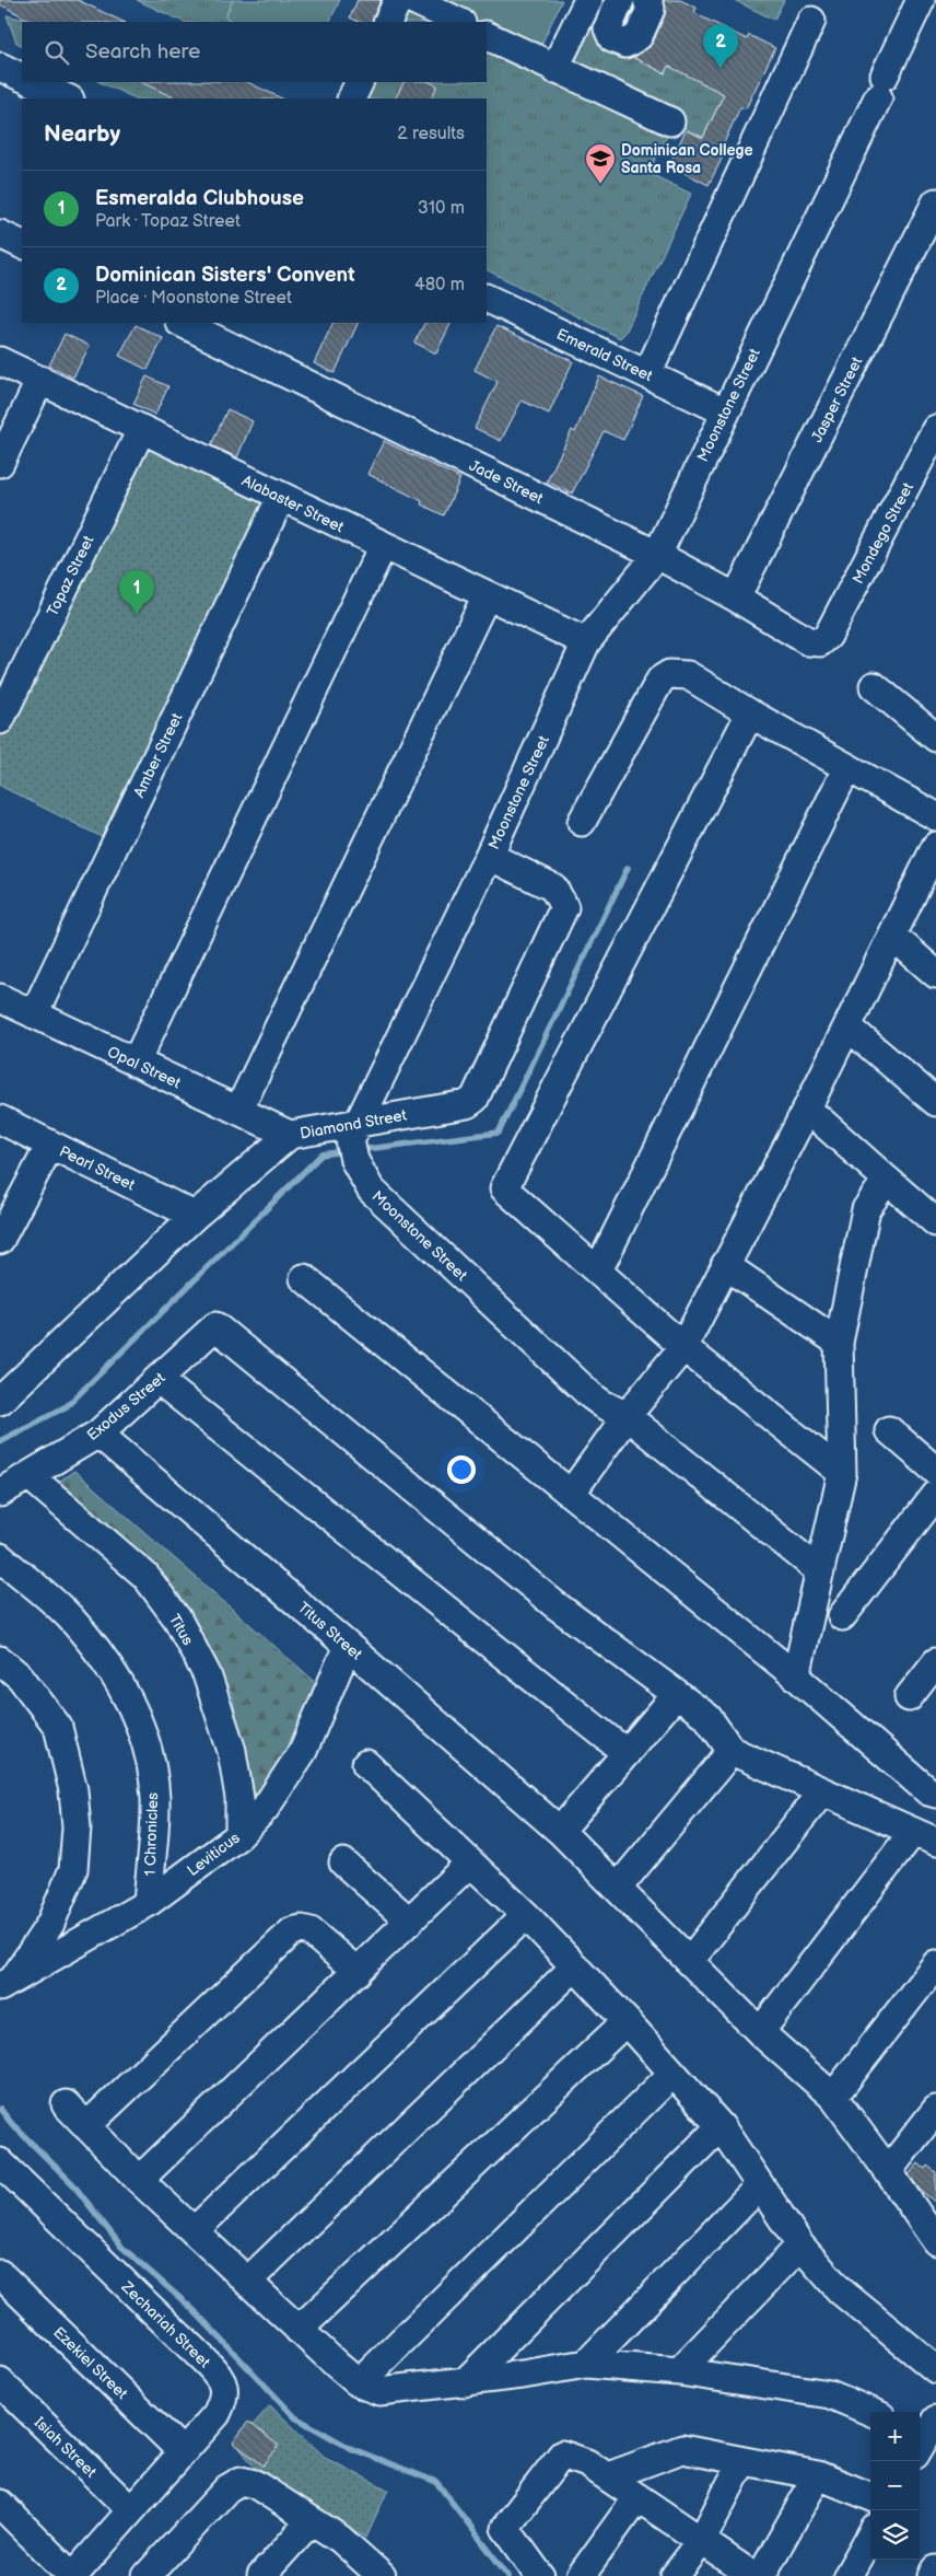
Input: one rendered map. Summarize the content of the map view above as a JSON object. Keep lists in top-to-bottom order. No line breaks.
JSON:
{"streets":{"street":["Emerald Street","Jasper Street","Moonstone Street","Jade Street","Alabaster Street","Mondego Street","Topaz Street","Amber Street","Opal Street","Diamond Street","Pearl Street","Exodus Street","Titus","Titus Street","1 Chronicles","Leviticus","Zechariah Street","Ezekiel Street","Isiah Street"]},"crossings":[["Emerald Street","Moonstone Street"],["Jasper Street","Jade Street"],["Moonstone Street","Jade Street"],["Moonstone Street","Alabaster Street"],["Moonstone Street","Diamond Street"],["Jade Street","Mondego Street"],["Alabaster Street","Topaz Street"],["Alabaster Street","Amber Street"],["Amber Street","Opal Street"],["Opal Street","Diamond Street"],["Diamond Street","Pearl Street"],["Exodus Street","Titus"],["Exodus Street","Titus Street"],["Titus","Leviticus"],["Titus Street","Leviticus"],["1 Chronicles","Leviticus"],["Zechariah Street","Ezekiel Street"],["Zechariah Street","Isiah Street"]],"places":{"school or university":["Dominican College Santa Rosa"]},"page":{"search":"Search here","pins":["2","1"],"heading":["Nearby","2 results"],"list":[{"mark":"1","name":"Esmeralda Clubhouse","note":"Park · Topaz Street","value":"310 m"},{"mark":"2","name":"Dominican Sisters' Convent","note":"Place · Moonstone Street","value":"480 m"}],"map_buttons":["+","−"]}}
